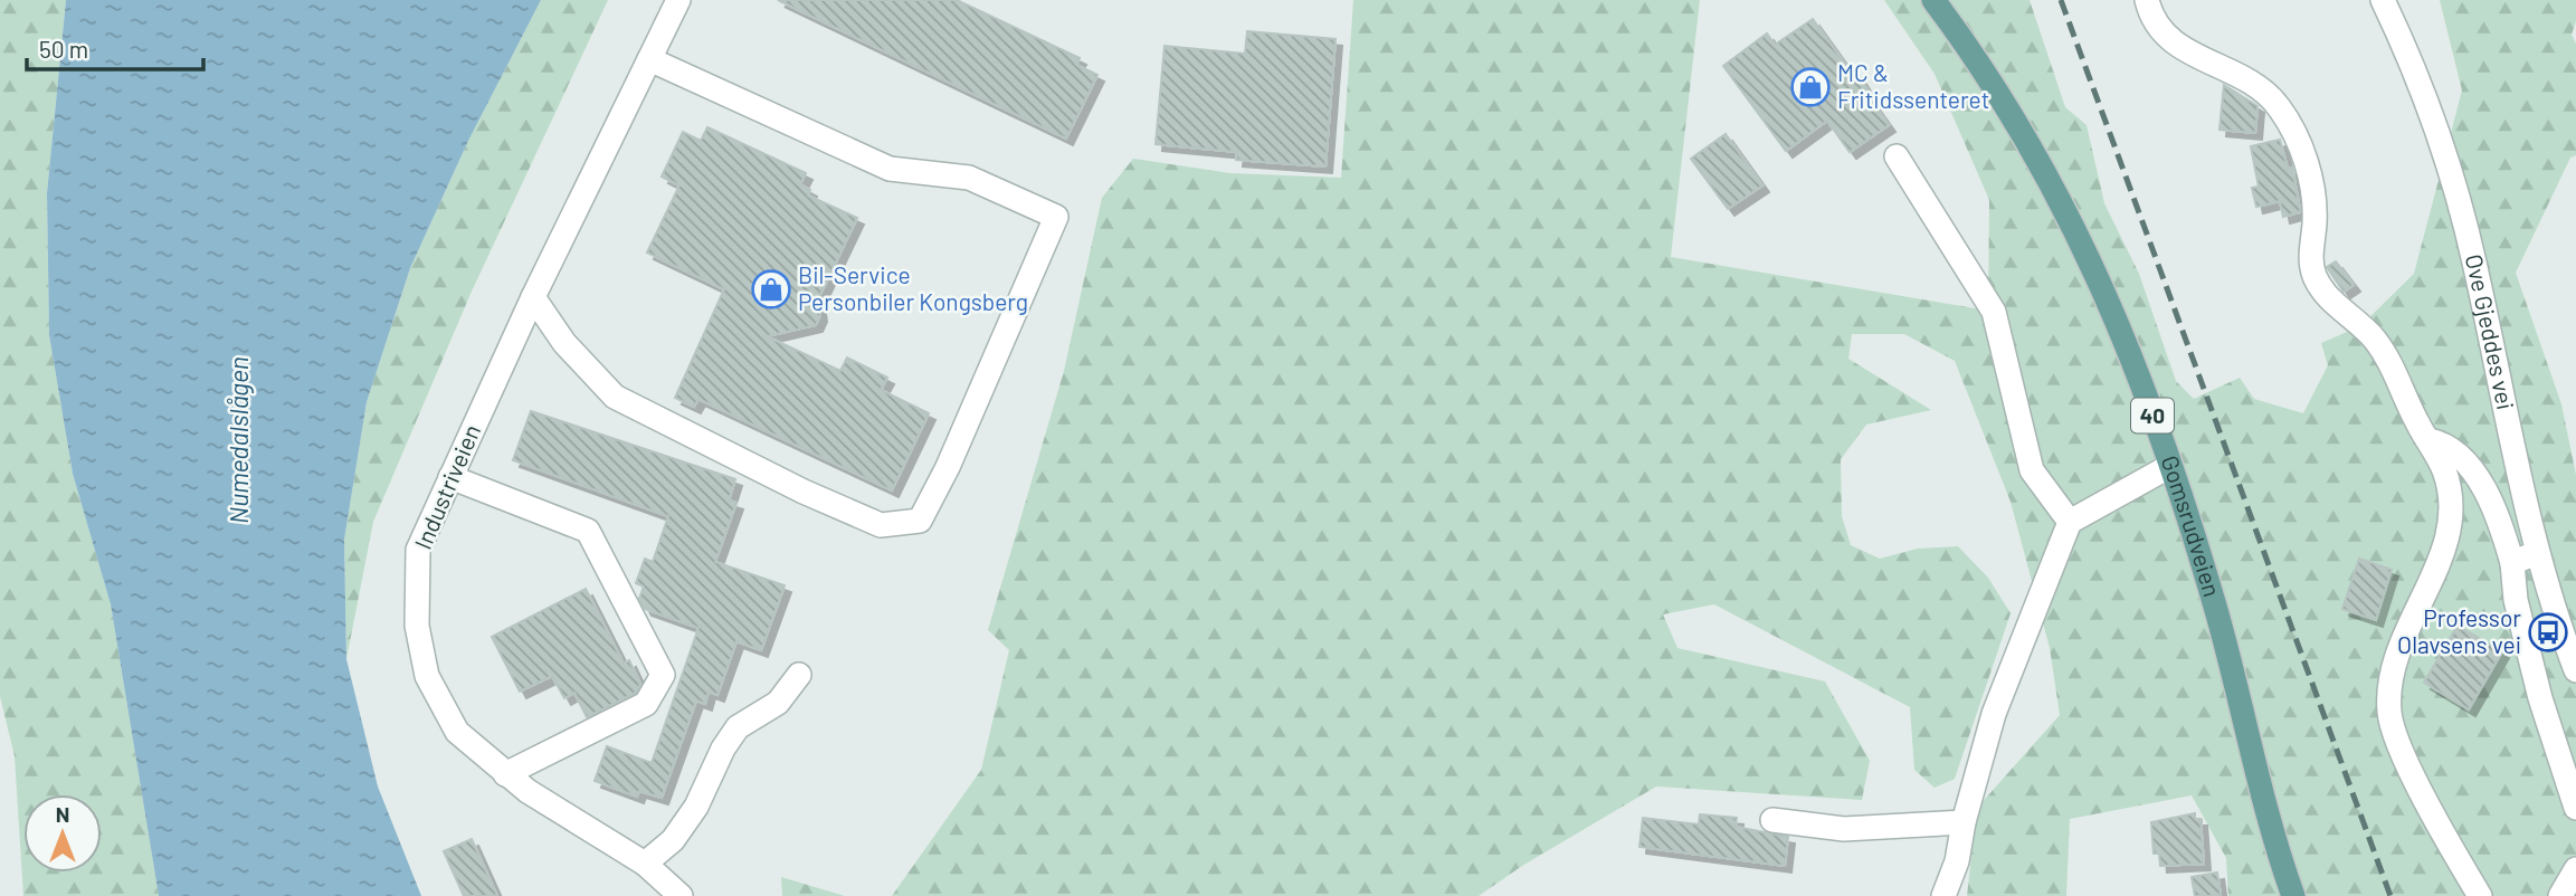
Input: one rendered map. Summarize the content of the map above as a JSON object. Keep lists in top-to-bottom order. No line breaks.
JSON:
{"streets":{"main road":["40","Gomsrudveien"],"street":["Ove Gjeddes vei","Industriveien"]},"water":["Numedalslågen"],"places":{"shop":["MC & Fritidssenteret","Bil-Service Personbiler Kongsberg"],"bus stop":["Professor Olavsens vei"]},"scale_bar":"50 m","north":"top"}
